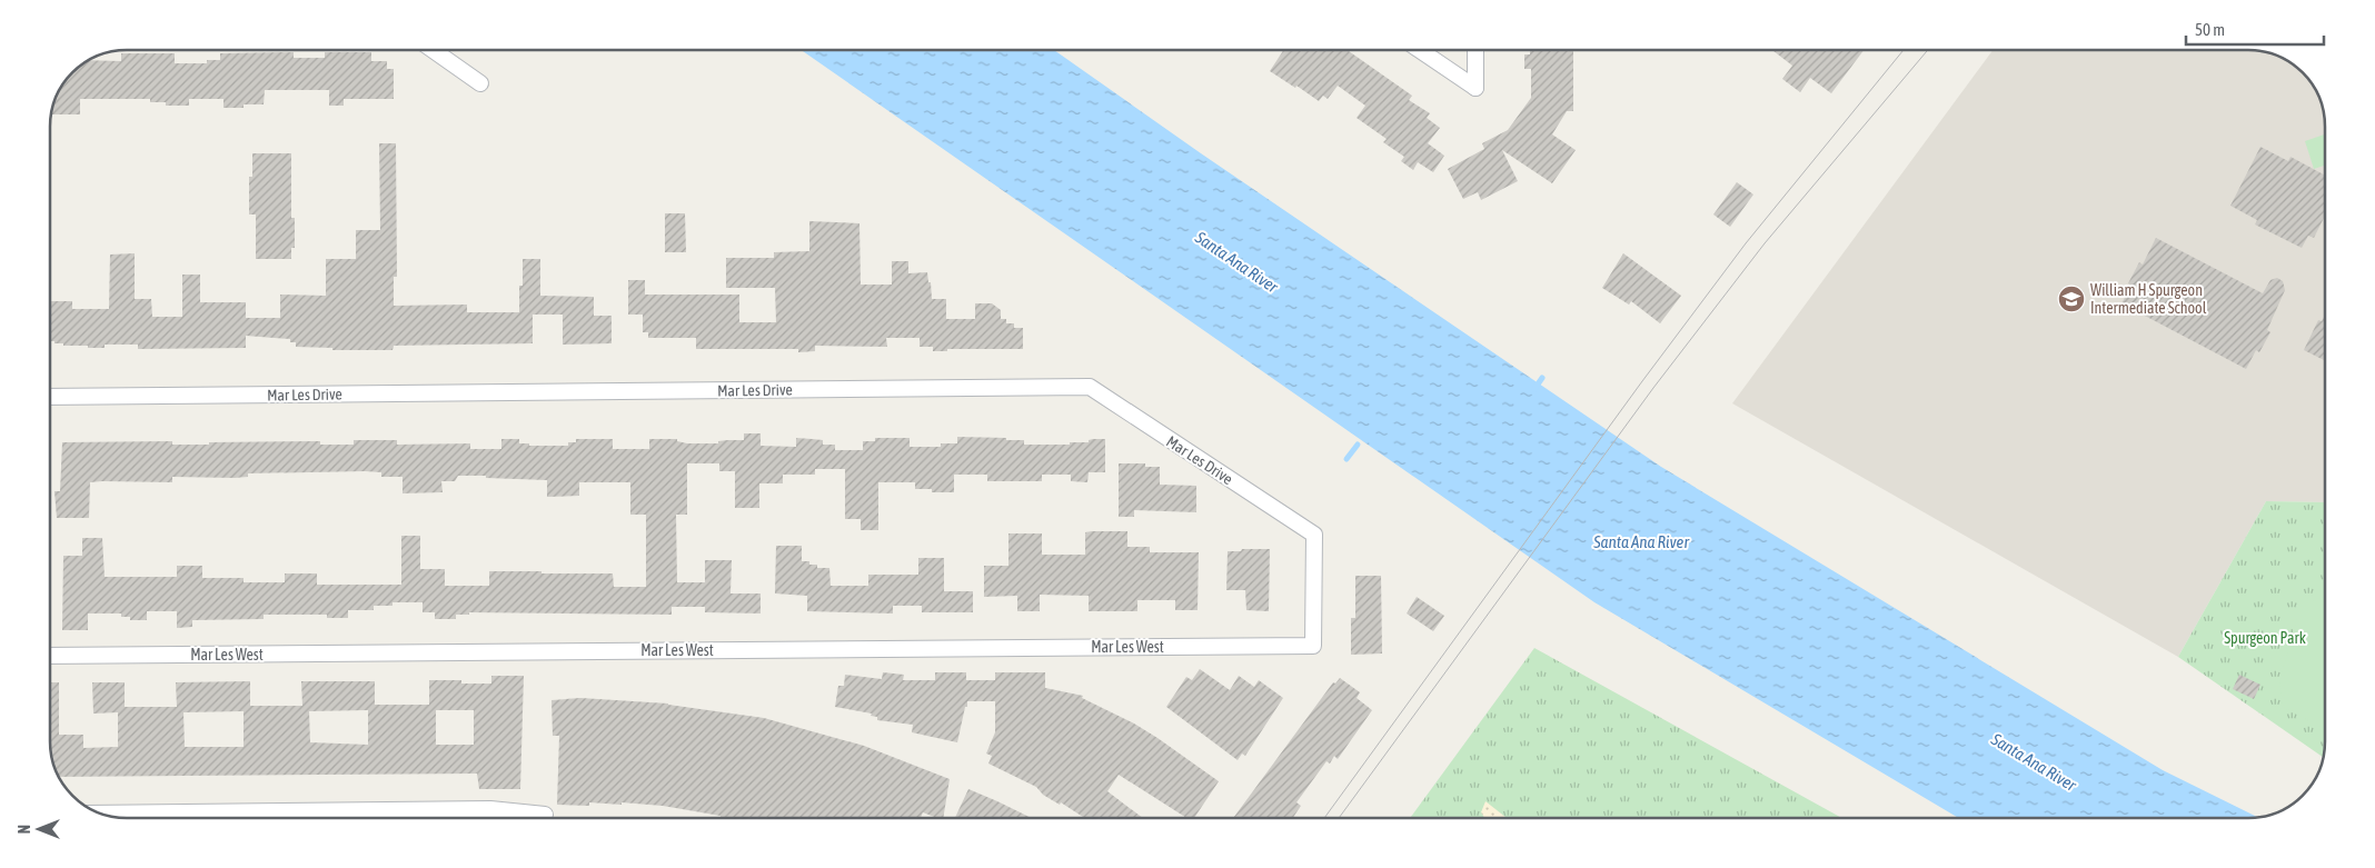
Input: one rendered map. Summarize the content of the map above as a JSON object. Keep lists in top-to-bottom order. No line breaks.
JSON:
{"streets":{"street":["Mar Les Drive","Mar Les West"]},"crossings":[["Mar Les Drive","Mar Les West"]],"water":["Santa Ana River"],"parks":["Spurgeon Park"],"places":{"school or university":["William H Spurgeon Intermediate School"]},"scale_bar":"50 m","north":"left"}
